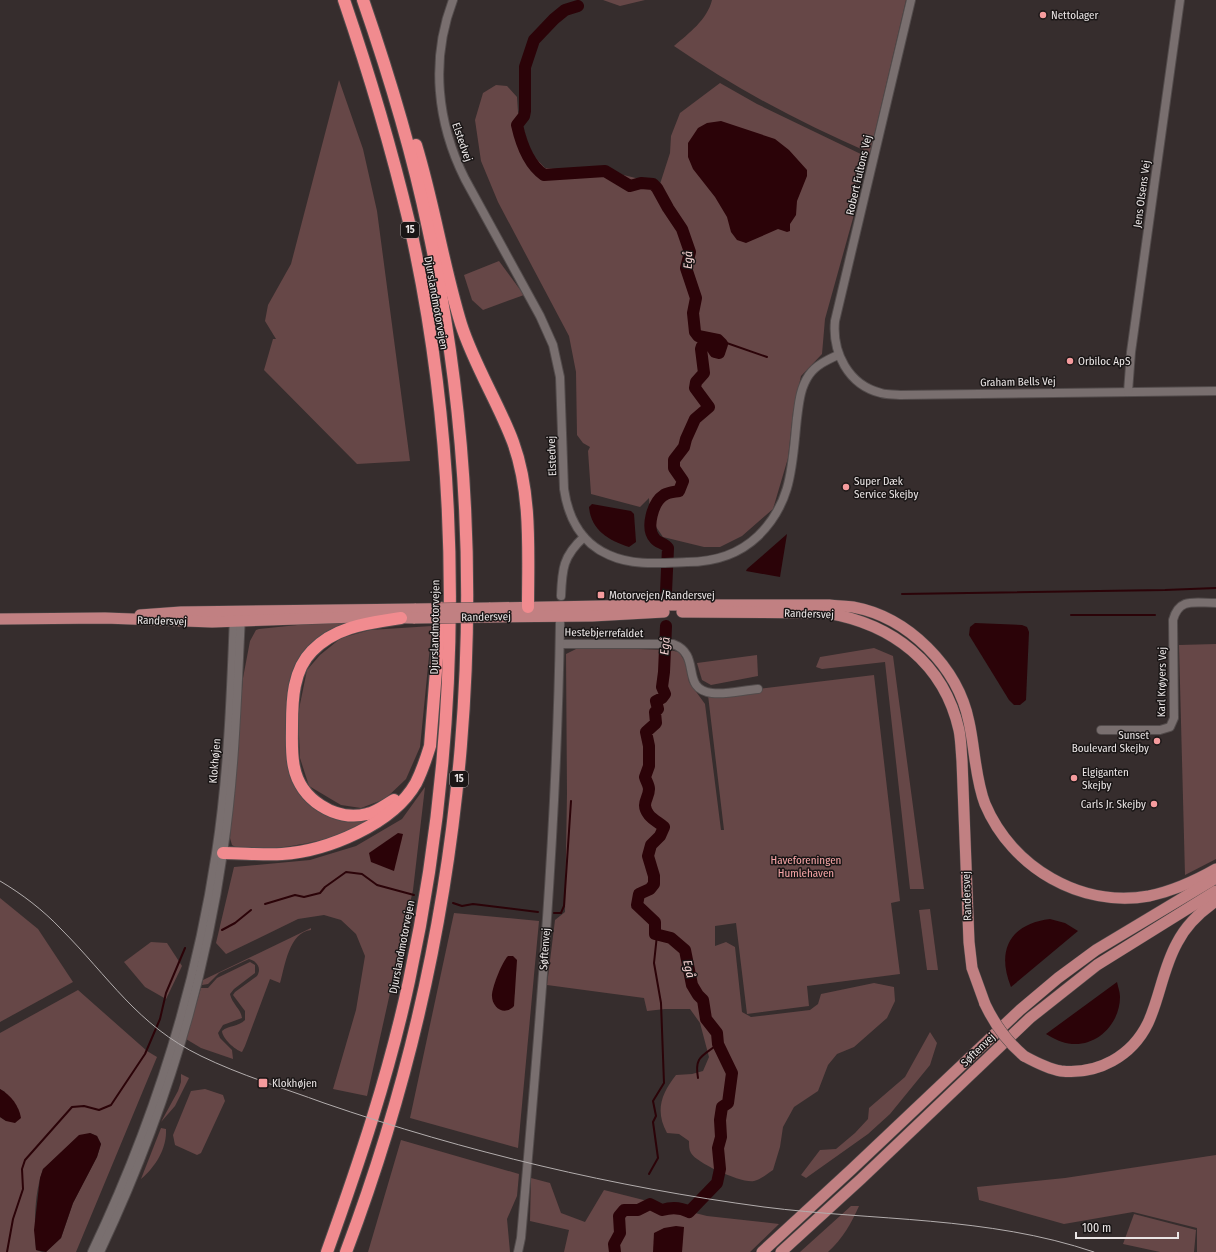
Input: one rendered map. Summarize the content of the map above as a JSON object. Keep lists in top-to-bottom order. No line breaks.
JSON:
{"streets":{"highway":["15","Djurslandmotorvejen"],"main road":["Randersvej","Søftenvej"],"street":["Elstedvej","Robert Fultons Vej","Jens Olsens Vej","Graham Bells Vej","Hestebjerrefaldet","Karl Krøyers Vej","Klokhøjen"]},"crossings":[["Elstedvej","Robert Fultons Vej"],["Elstedvej","Graham Bells Vej"],["Robert Fultons Vej","Graham Bells Vej"],["Jens Olsens Vej","Graham Bells Vej"],["Randersvej","Klokhøjen"],["Hestebjerrefaldet","Søftenvej"]],"water":["Egå"],"parks":["Haveforeningen Humlehaven"],"places":{"other":["Nettolager","Orbiloc ApS","Super Dæk Service Skejby","Sunset Boulevard Skejby","Elgiganten Skejby","Carls Jr. Skejby"],"transit":["Motorvejen/Randersvej","Klokhøjen"]},"scale_bar":"100 m"}
